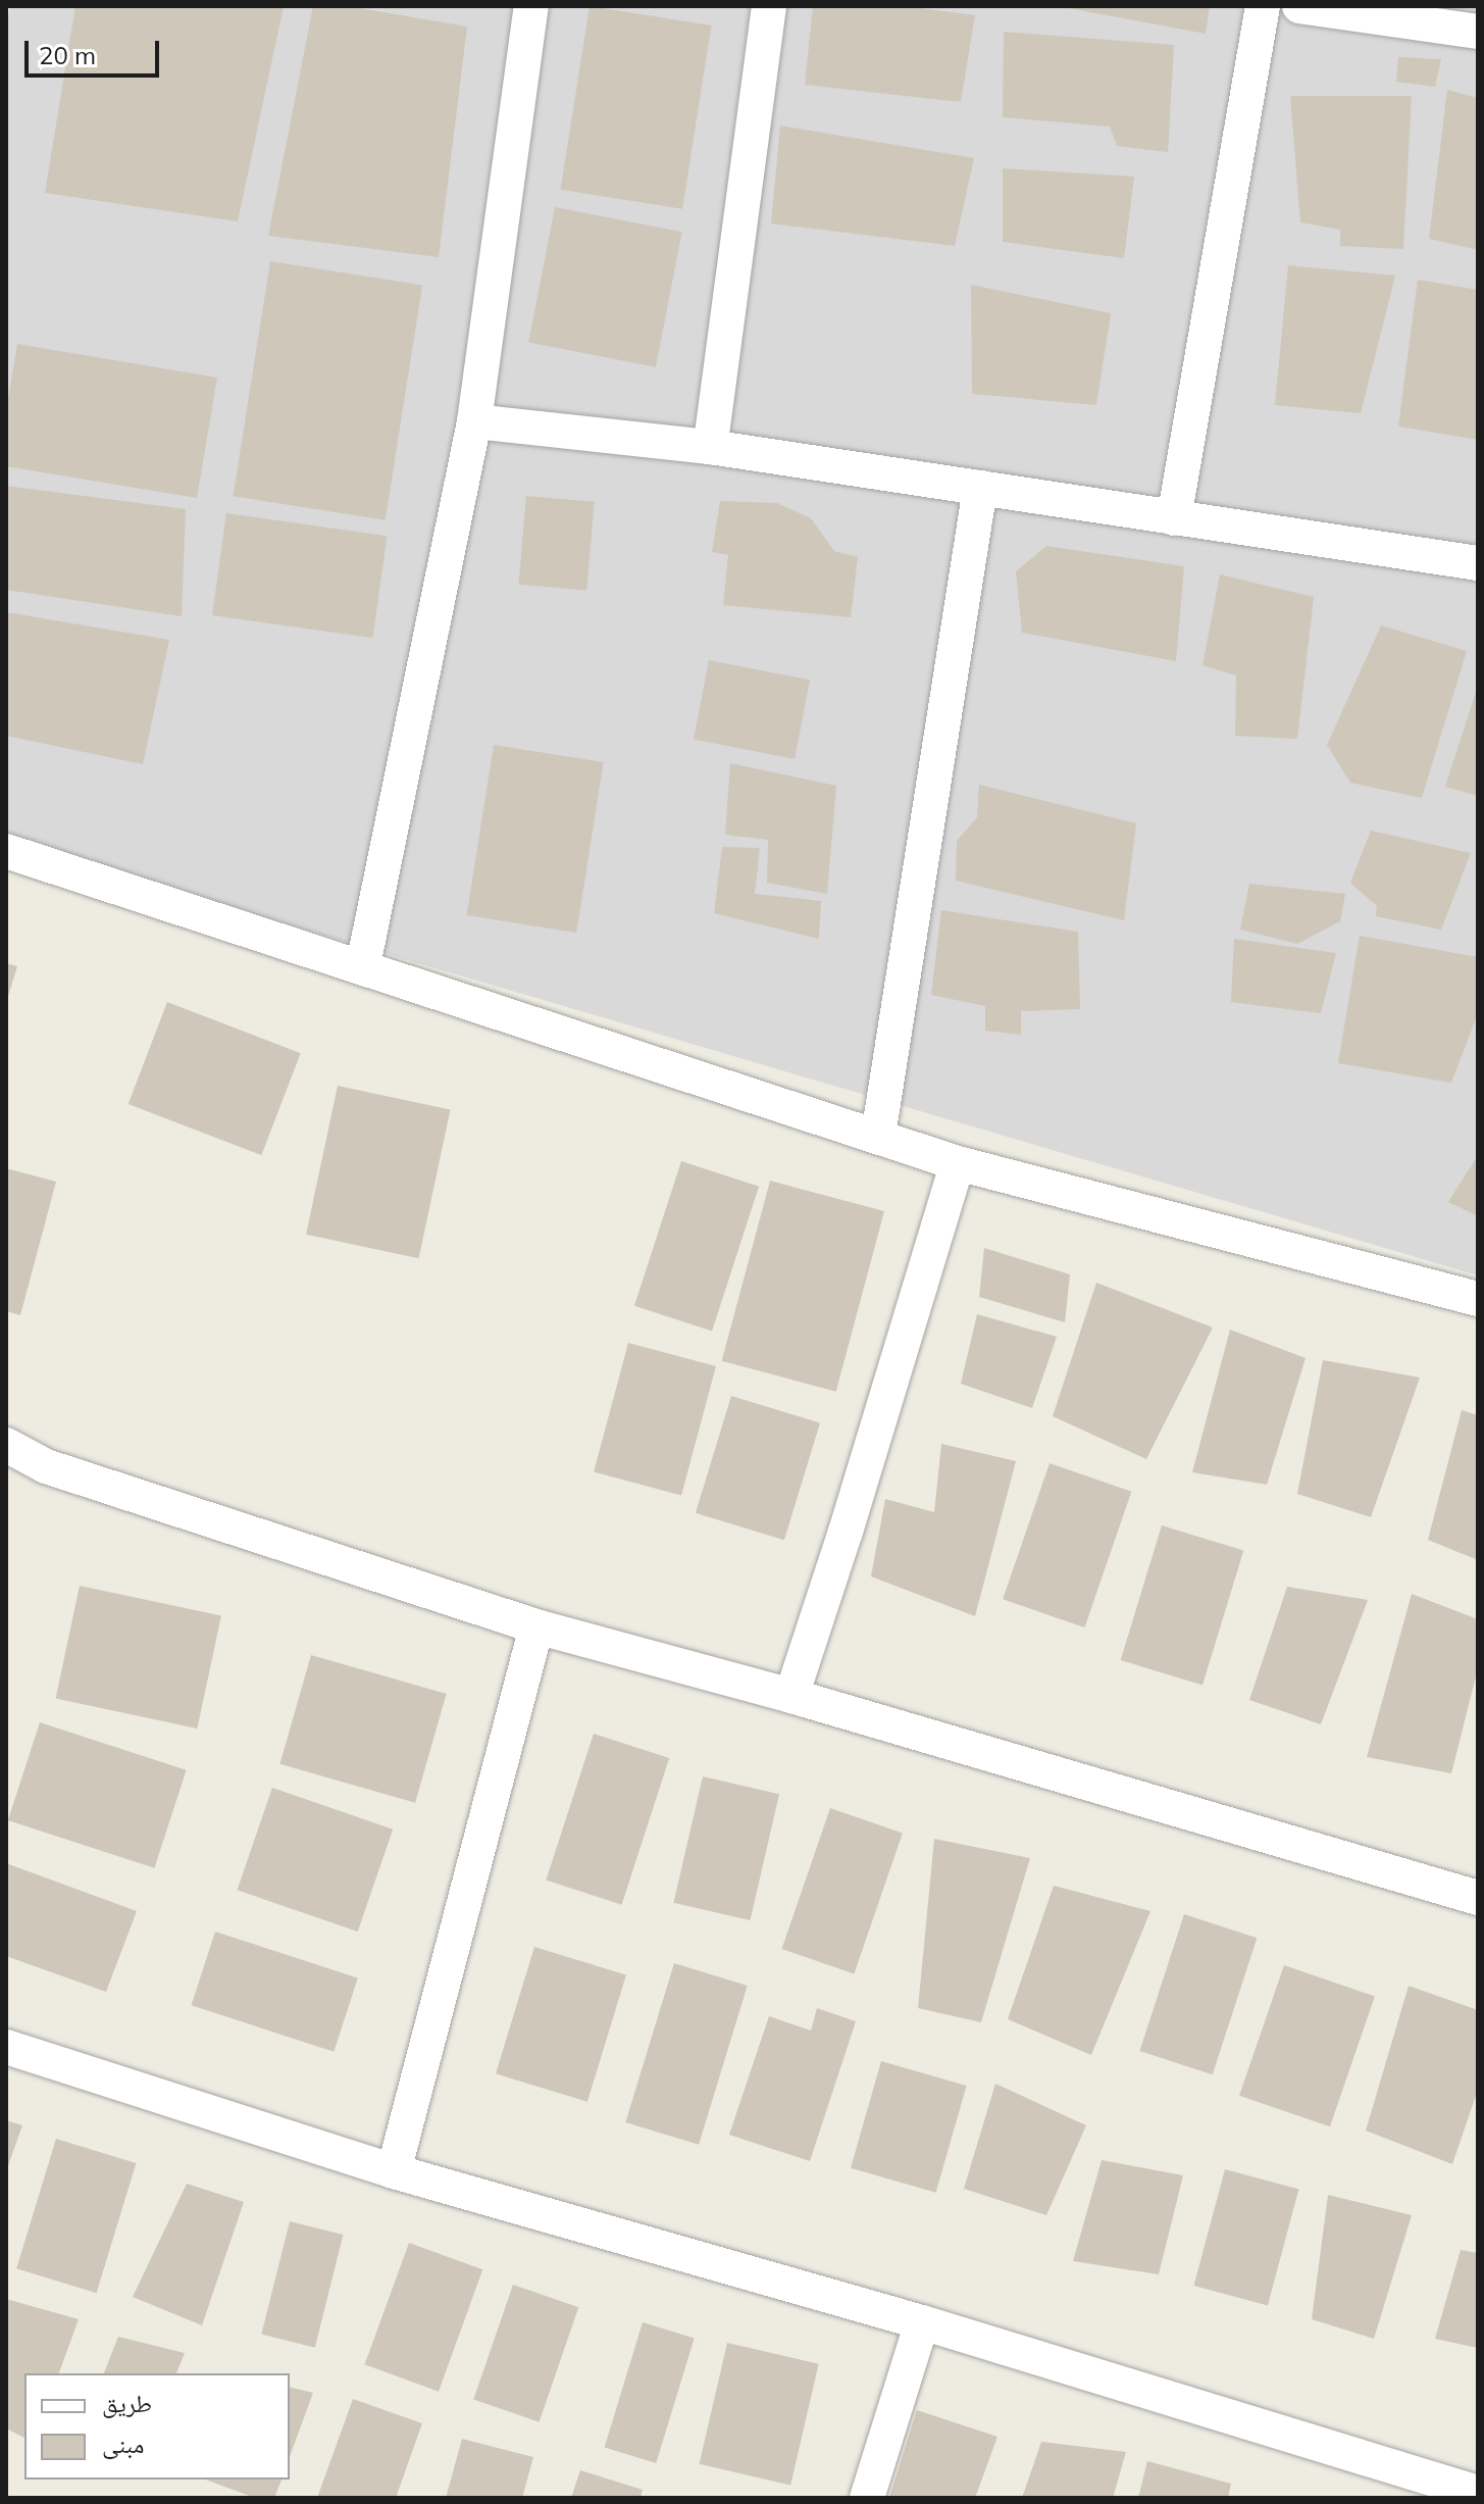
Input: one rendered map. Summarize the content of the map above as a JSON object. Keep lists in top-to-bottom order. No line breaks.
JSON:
{"legend":["طريق","مبنى"],"scale_bar":"20 m"}
